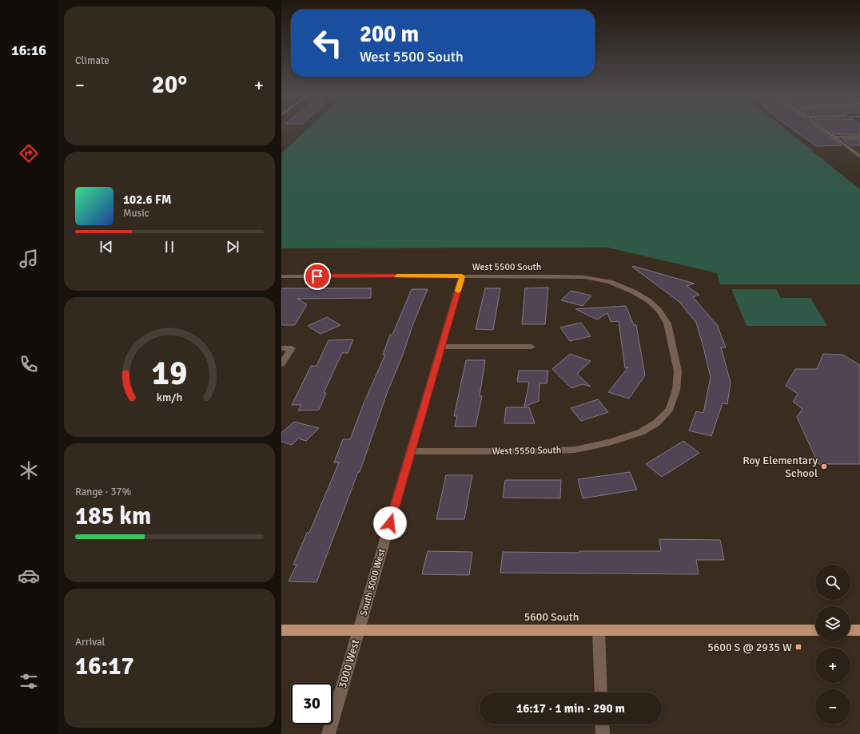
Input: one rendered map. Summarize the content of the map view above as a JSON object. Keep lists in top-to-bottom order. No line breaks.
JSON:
{"streets":{"main road":["5600 South"],"street":["West 5500 South","West 5550 South","South 3000 West","3000 West"]},"crossings":[["West 5500 South","West 5550 South"],["West 5500 South","South 3000 West"],["West 5550 South","South 3000 West"],["South 3000 West","5600 South"],["South 3000 West","3000 West"],["5600 South","3000 West"]],"places":{"other":["Roy Elementary School"],"transit":["5600 S @ 2935 W"]},"page":{"tabs":"16:16","tile":["Climate",["Range · 37%","185 km"],["Arrival","16:17"]],"turn":["200 m","West 5500 South"],"heat":["−","20°","+"],"song":["102.6 FM","Music"],"map_buttons":["+","−"],"limit":"30","trip":"16:17 · 1 min · 290 m","gauge":["19","km/h"]}}
